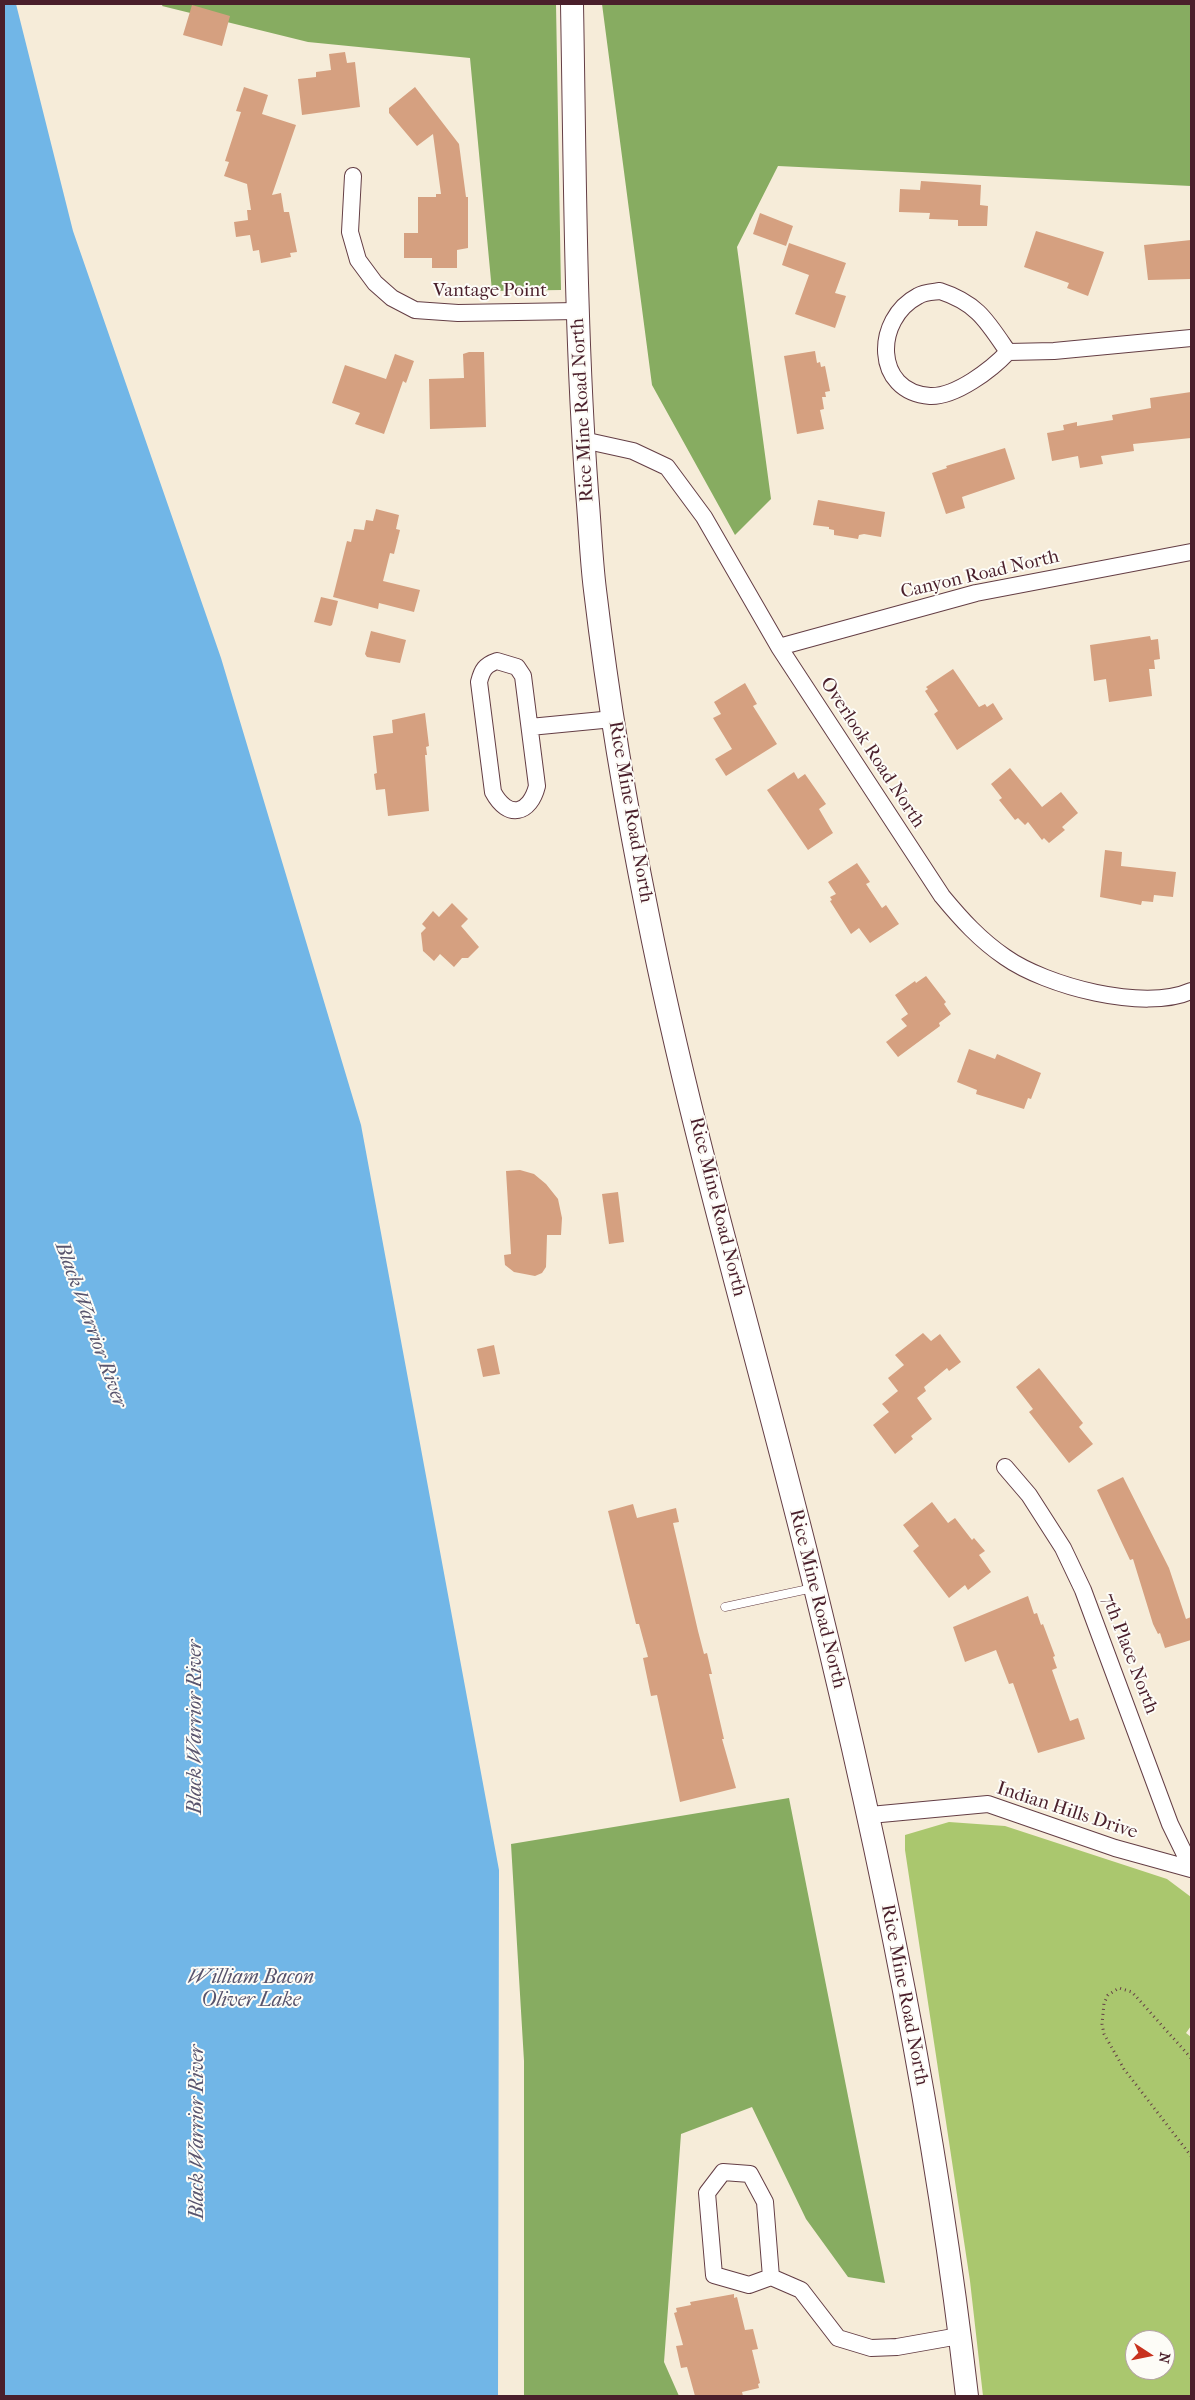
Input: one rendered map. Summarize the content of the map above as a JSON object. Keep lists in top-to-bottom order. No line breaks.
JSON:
{"streets":{"main road":["Rice Mine Road North"],"street":["Vantage Point","Canyon Road North","Overlook Road North","7th Place North","Indian Hills Drive"]},"crossings":[["Vantage Point","Rice Mine Road North"],["Rice Mine Road North","Overlook Road North"],["Rice Mine Road North","Indian Hills Drive"],["Canyon Road North","Overlook Road North"],["7th Place North","Indian Hills Drive"]],"water":["Black Warrior River","William Bacon Oliver Lake"],"north":"right"}
